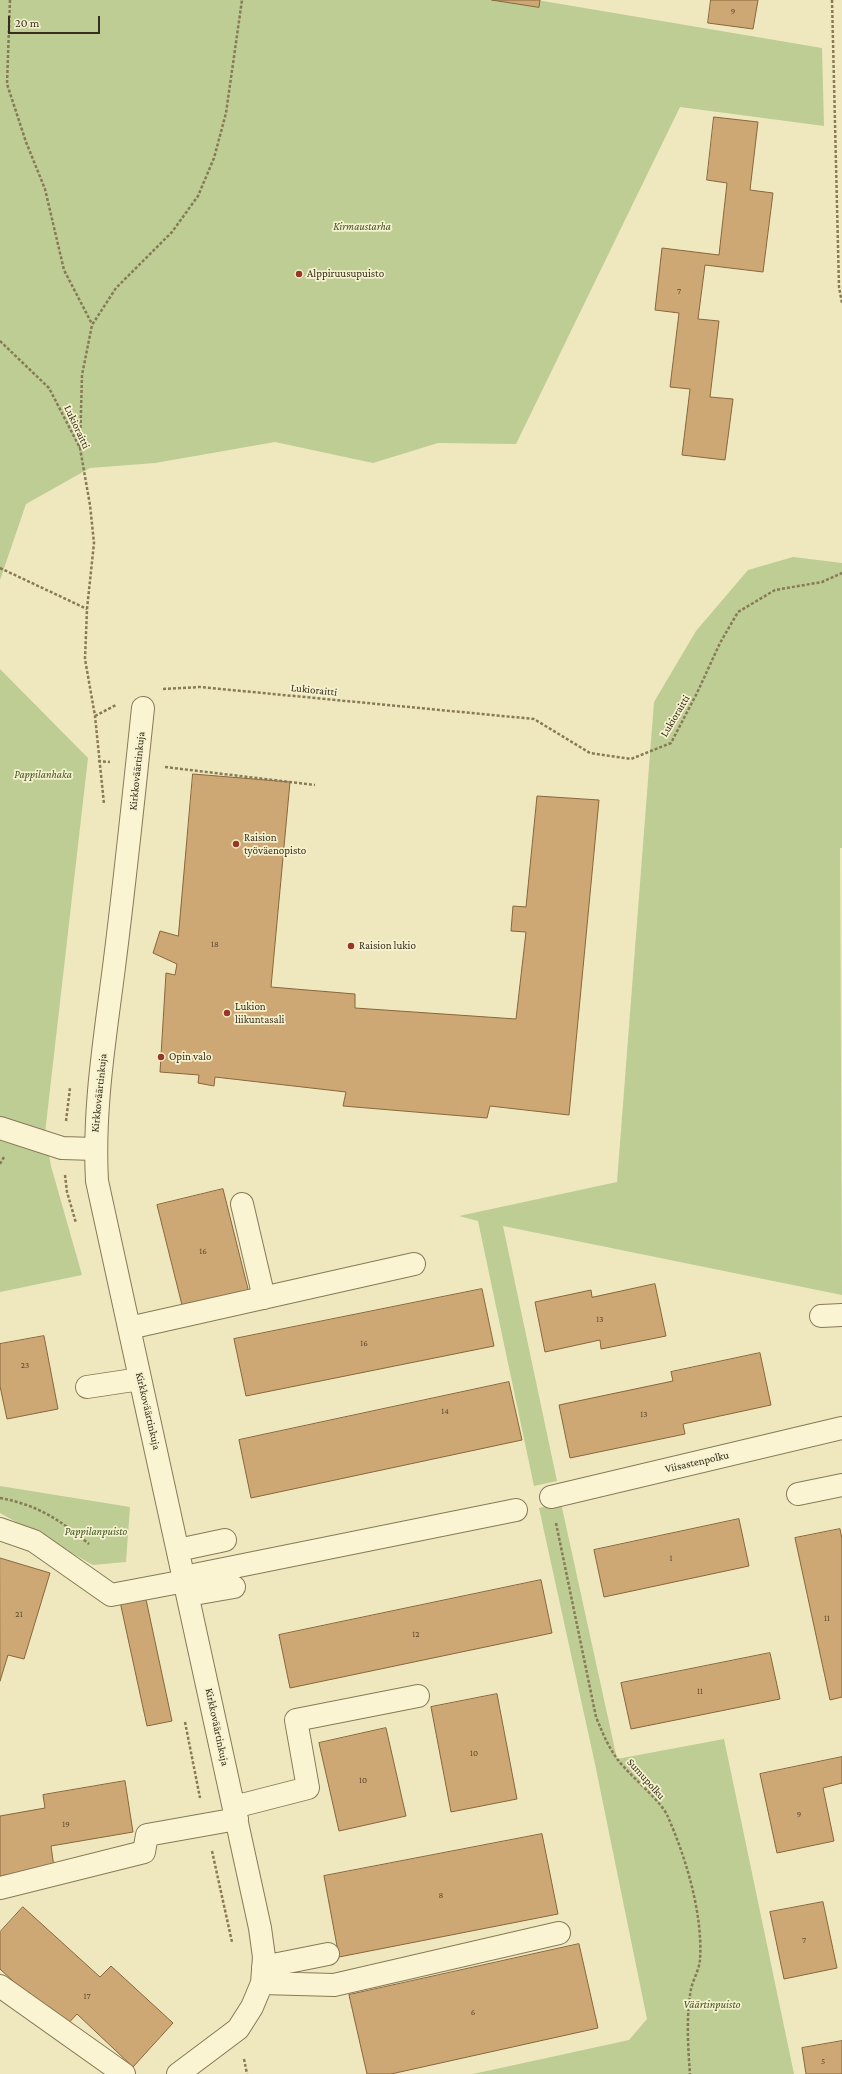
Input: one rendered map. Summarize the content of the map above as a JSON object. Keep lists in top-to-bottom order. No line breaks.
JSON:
{"streets":{"street":["Kirkkoväärtinkuja","Viisastenpolku"],"path":["Lukioraitti","Sumupolku"]},"crossings":[["Viisastenpolku","Sumupolku"]],"parks":["Kirmaustarha","Pappilanhaka","Pappilanpuisto","Väärtinpuisto"],"places":["Alppiruusupuisto","Raision työväenopisto","Raision lukio","Lukion liikuntasali","Opin valo"],"house_numbers":["9","7","18","16","13","16","23","14","13","1","21","11","12","11","10","10","9","19","8","7","17","6","5"],"scale_bar":"20 m"}
